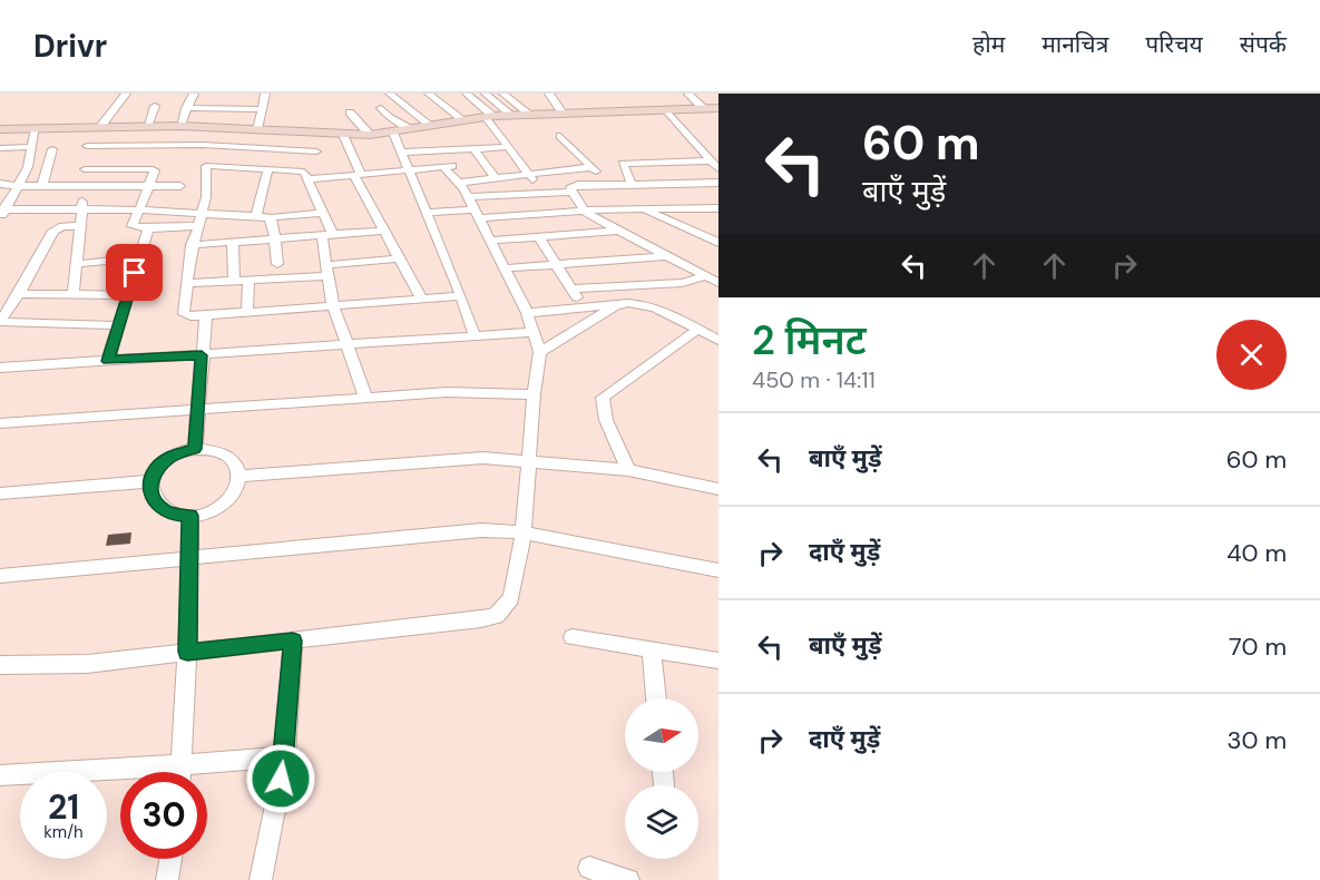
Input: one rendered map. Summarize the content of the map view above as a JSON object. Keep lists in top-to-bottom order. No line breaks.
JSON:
{"north":"right","page":{"header":"Drivr","nav":["होम","मानचित्र","परिचय","संपर्क"],"turn":["60 m","बाएँ मुड़ें"],"heading":["2 मिनट","450 m · 14:11"],"list":[{"name":"बाएँ मुड़ें","value":"60 m"},{"name":"दाएँ मुड़ें","value":"40 m"},{"name":"बाएँ मुड़ें","value":"70 m"},{"name":"दाएँ मुड़ें","value":"30 m"}],"speed":"21 km/h","limit":"30"}}
